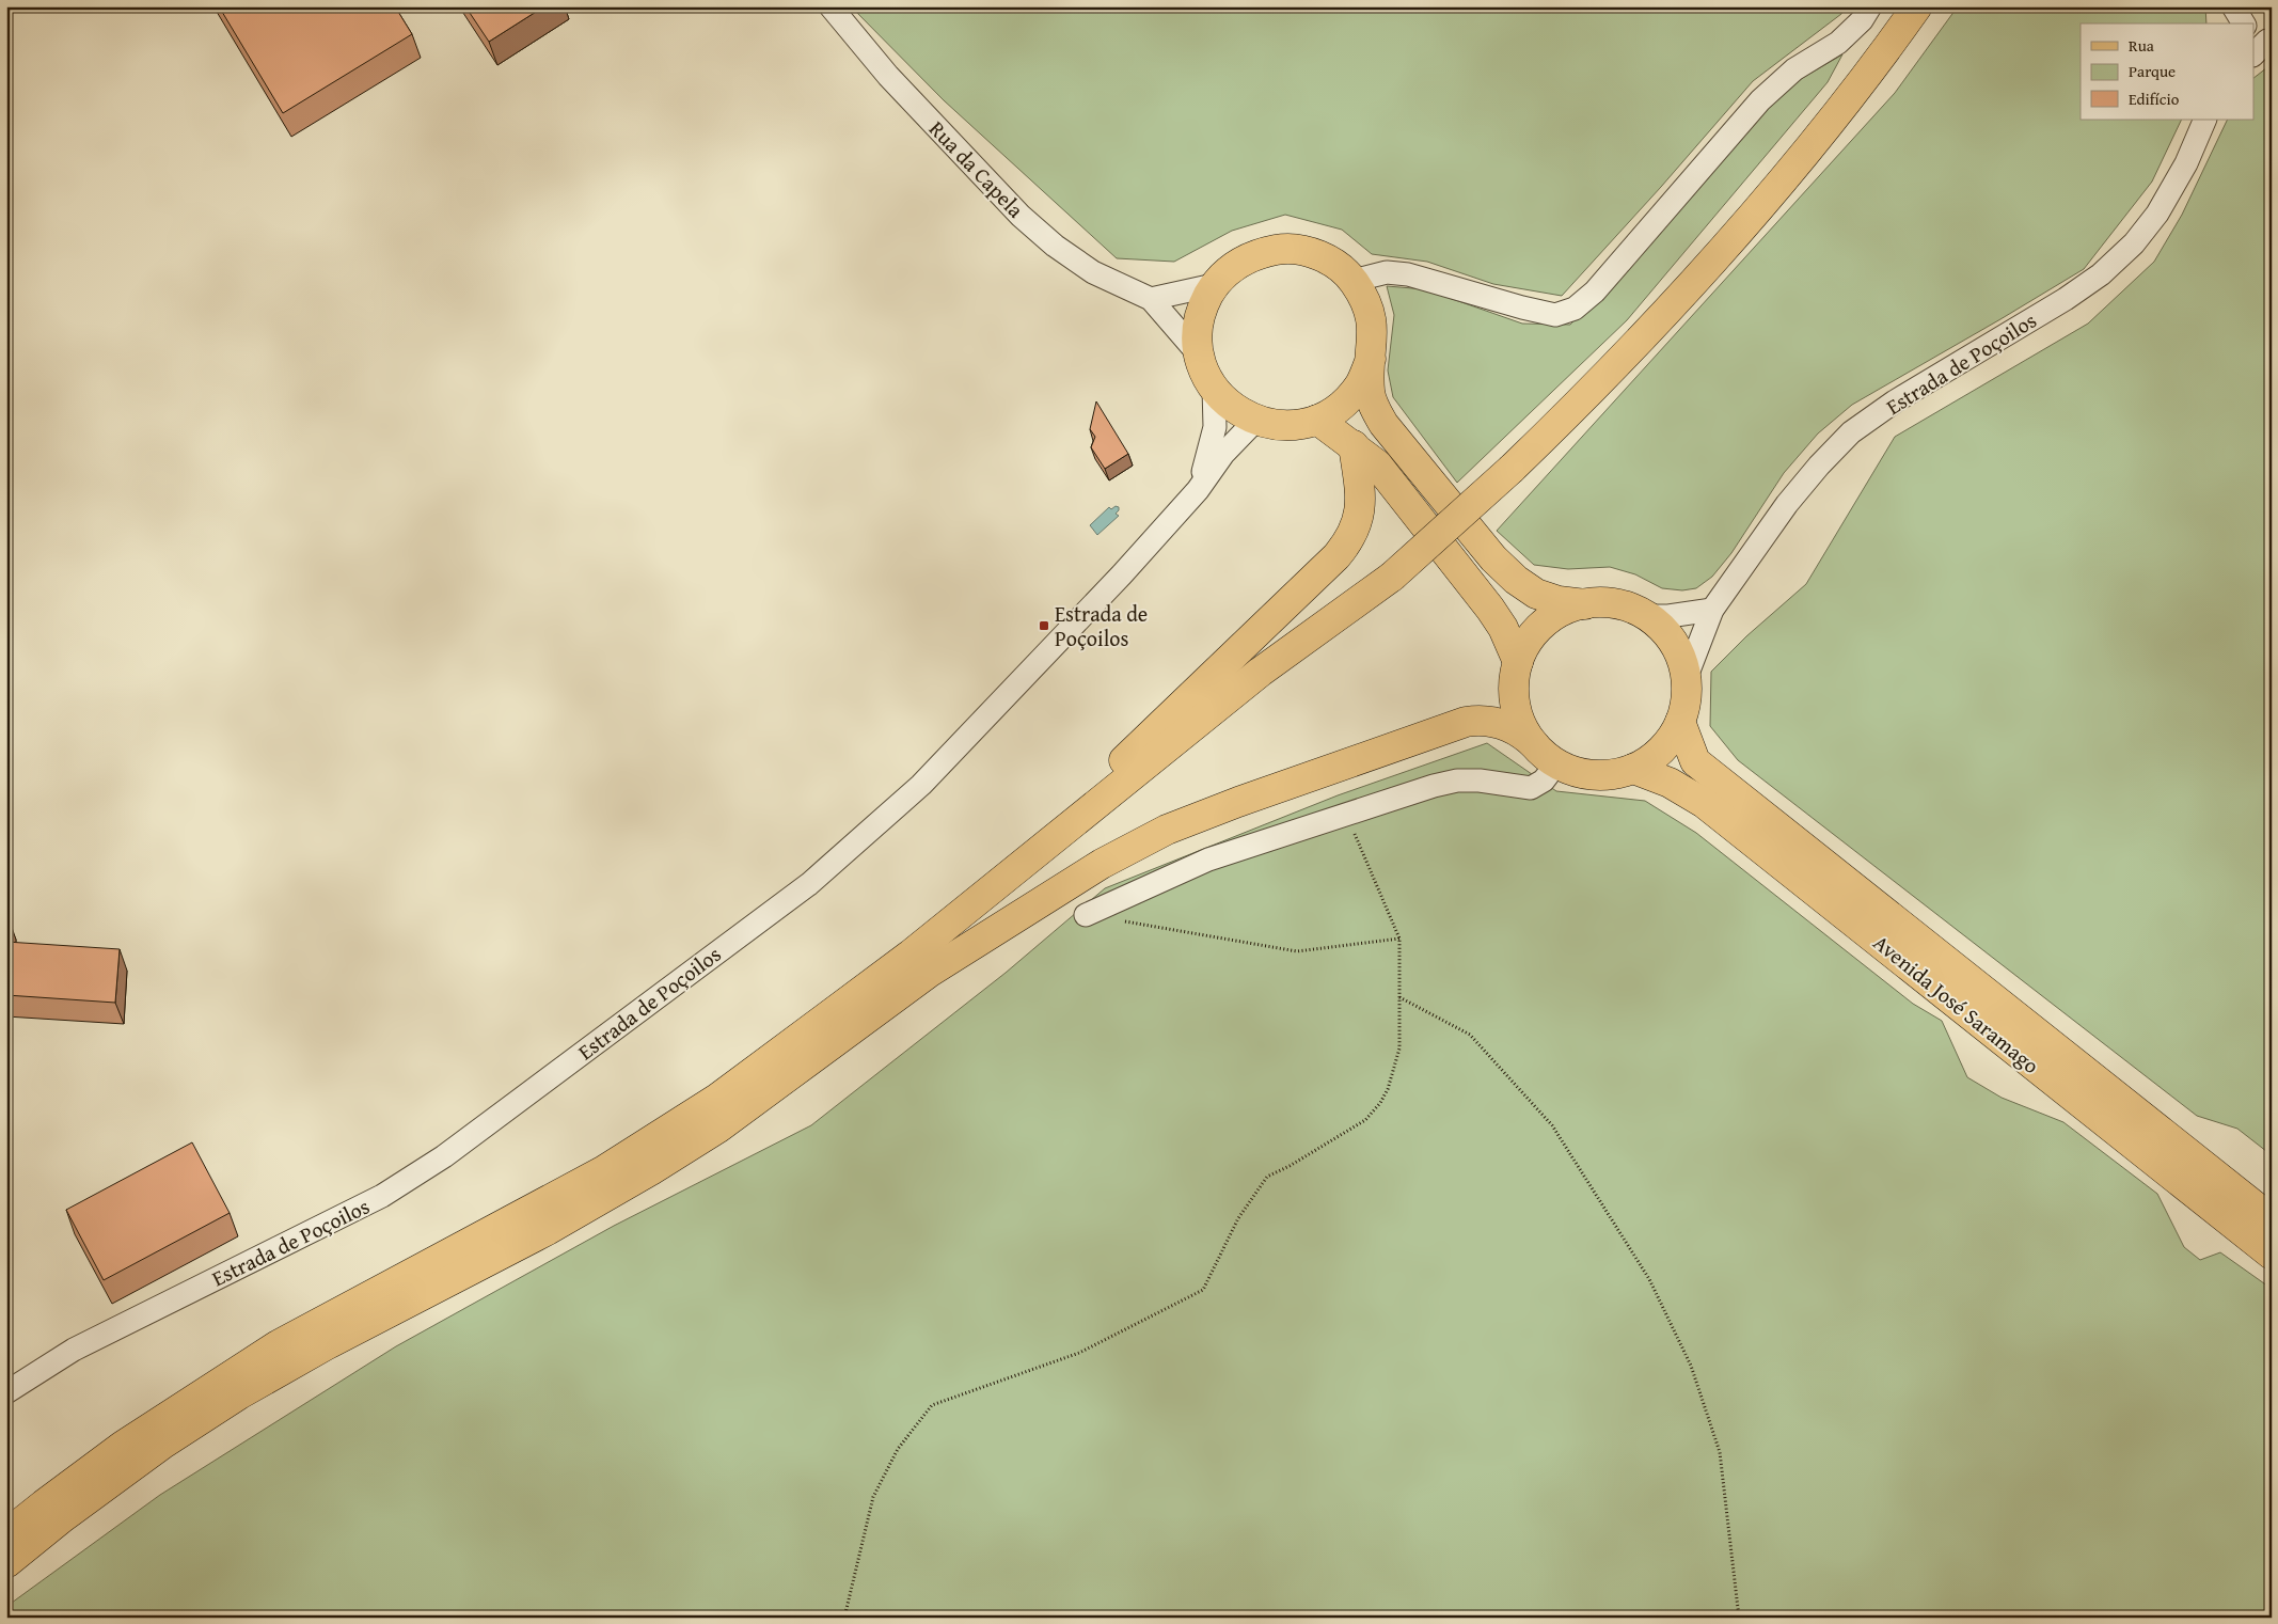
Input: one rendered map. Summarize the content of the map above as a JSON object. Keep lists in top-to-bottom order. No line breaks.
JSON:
{"streets":{"main road":["Estrada de Poçoilos","Avenida José Saramago"],"street":["Rua da Capela"]},"crossings":[["Rua da Capela","Estrada de Poçoilos"],["Estrada de Poçoilos","Avenida José Saramago"]],"places":{"transit":["Estrada de Poçoilos"]},"legend":["Rua","Parque","Edifício"]}
